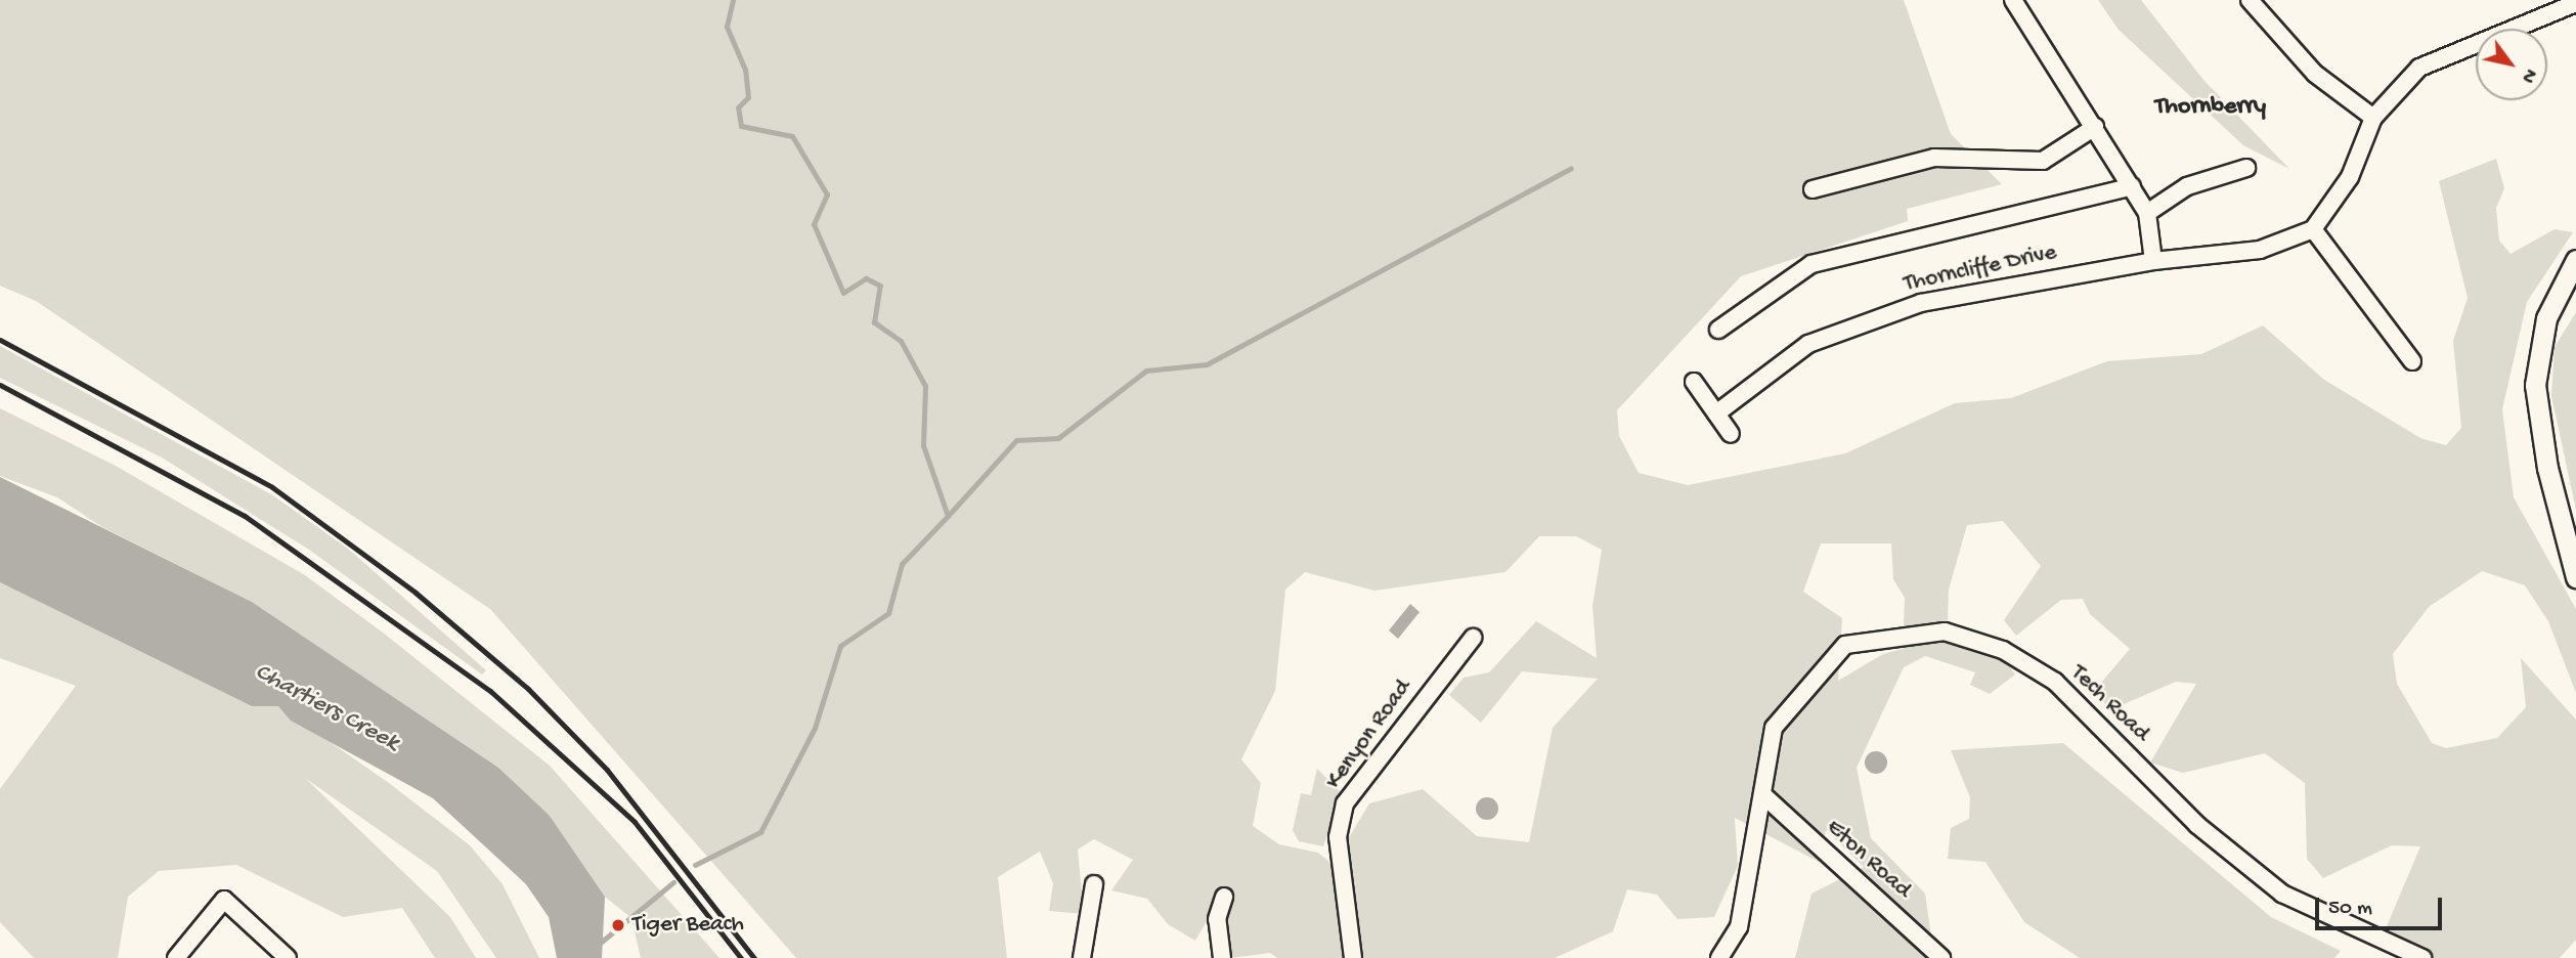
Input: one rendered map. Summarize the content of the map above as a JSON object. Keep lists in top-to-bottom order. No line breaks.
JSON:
{"streets":{"street":["Thorncliffe Drive","Tech Road","Kenyon Road","Eton Road"]},"crossings":[["Tech Road","Eton Road"]],"districts":["Thornberry"],"water":["Chartiers Creek"],"places":["Tiger Beach"],"scale_bar":"50 m","north":"bottom right"}
